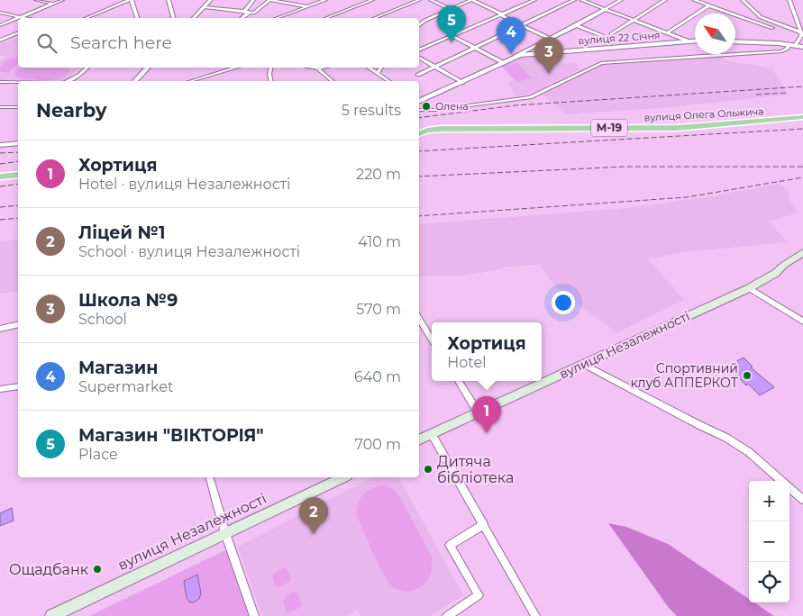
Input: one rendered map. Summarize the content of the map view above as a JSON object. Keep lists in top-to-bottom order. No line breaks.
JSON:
{"streets":{"highway":["вулиця Олега Ольжича","М-19"],"main road":["вулиця Незалежності"],"street":["вулиця 22 Січня"]},"places":["Олена","Спортивний клуб АППЕРКОТ","Дитяча бібліотека","Ощадбанк"],"north":"top left","page":{"pins":["5","4","3","1","2"],"search":"Search here","heading":["Nearby","5 results"],"list":[{"mark":"1","name":"Хортиця","note":"Hotel · вулиця Незалежності","value":"220 m"},{"mark":"2","name":"Ліцей №1","note":"School · вулиця Незалежності","value":"410 m"},{"mark":"3","name":"Школа №9","note":"School","value":"570 m"},{"mark":"4","name":"Магазин","note":"Supermarket","value":"640 m"},{"mark":"5","name":"Магазин \"ВІКТОРІЯ\"","note":"Place","value":"700 m"}],"popup":["Хортиця","Hotel"],"map_buttons":["+","−"]}}
